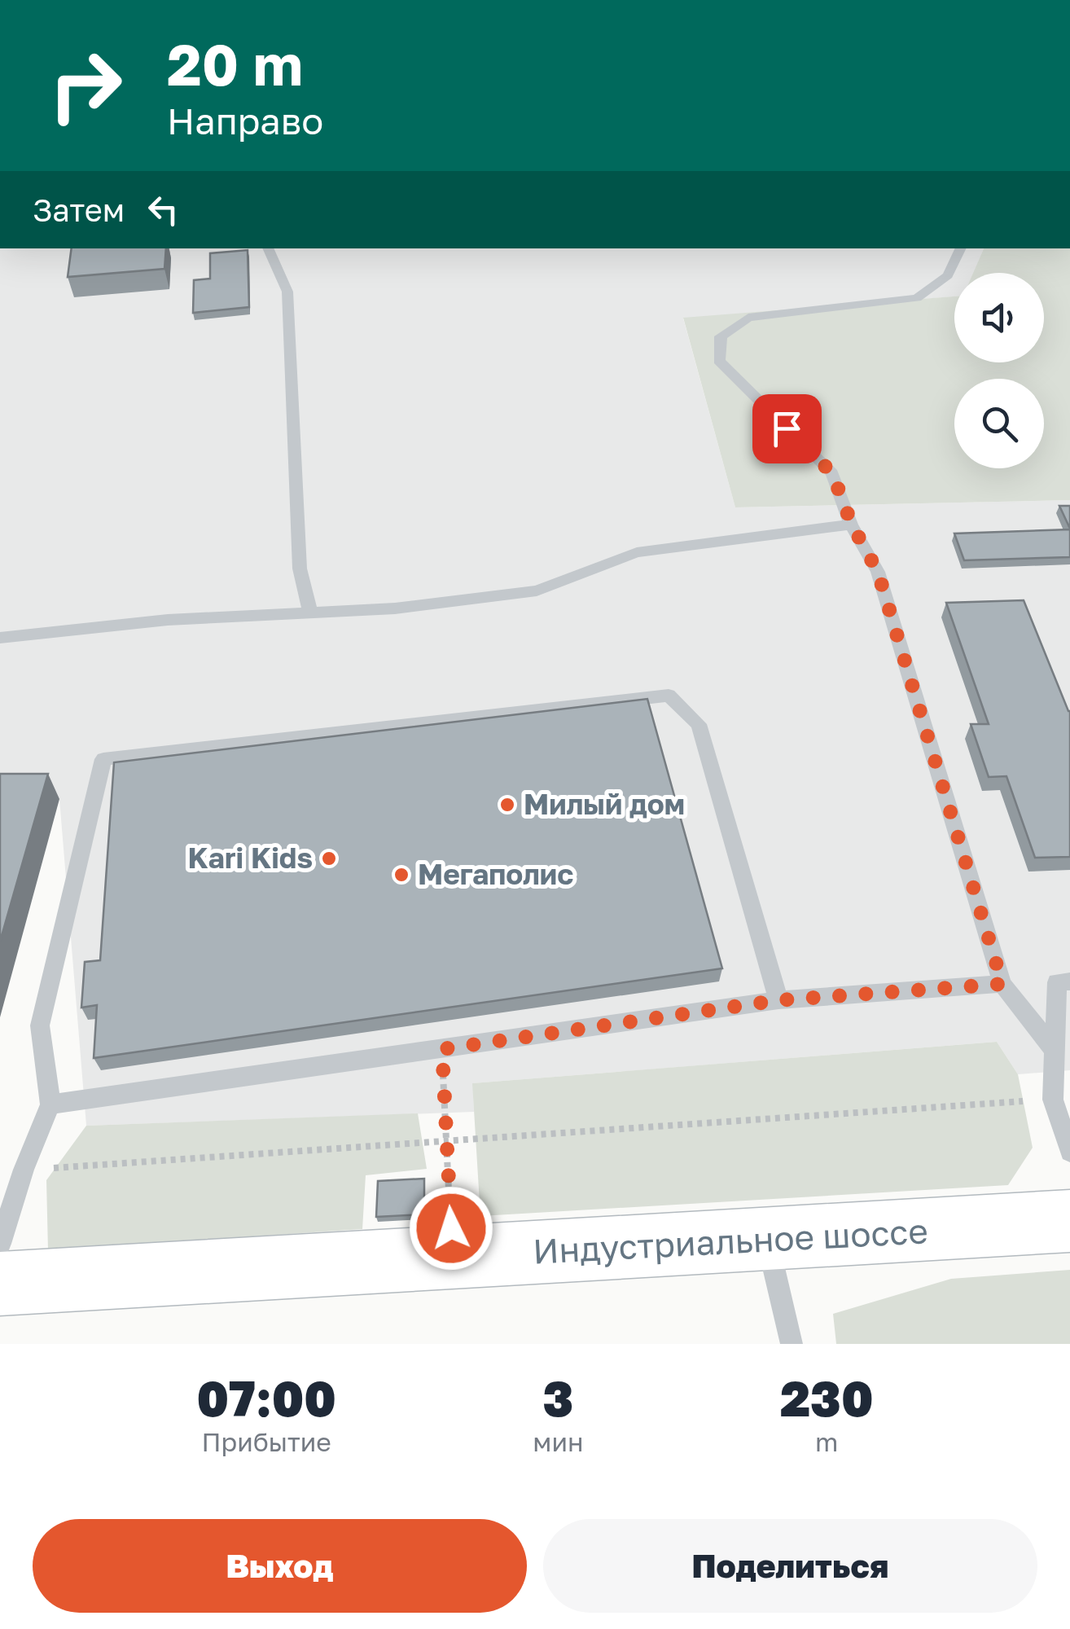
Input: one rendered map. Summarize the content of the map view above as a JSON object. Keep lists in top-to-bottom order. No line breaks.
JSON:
{"streets":{"main road":["Индустриальное шоссе"]},"places":["Милый дом","Kari Kids","Мегаполис"],"page":{"turn":["20 m","Направо"],"then":"Затем","eta":["07:00","Прибытие","3","мин","230","m"],"buttons":["Выход","Поделиться"]}}
